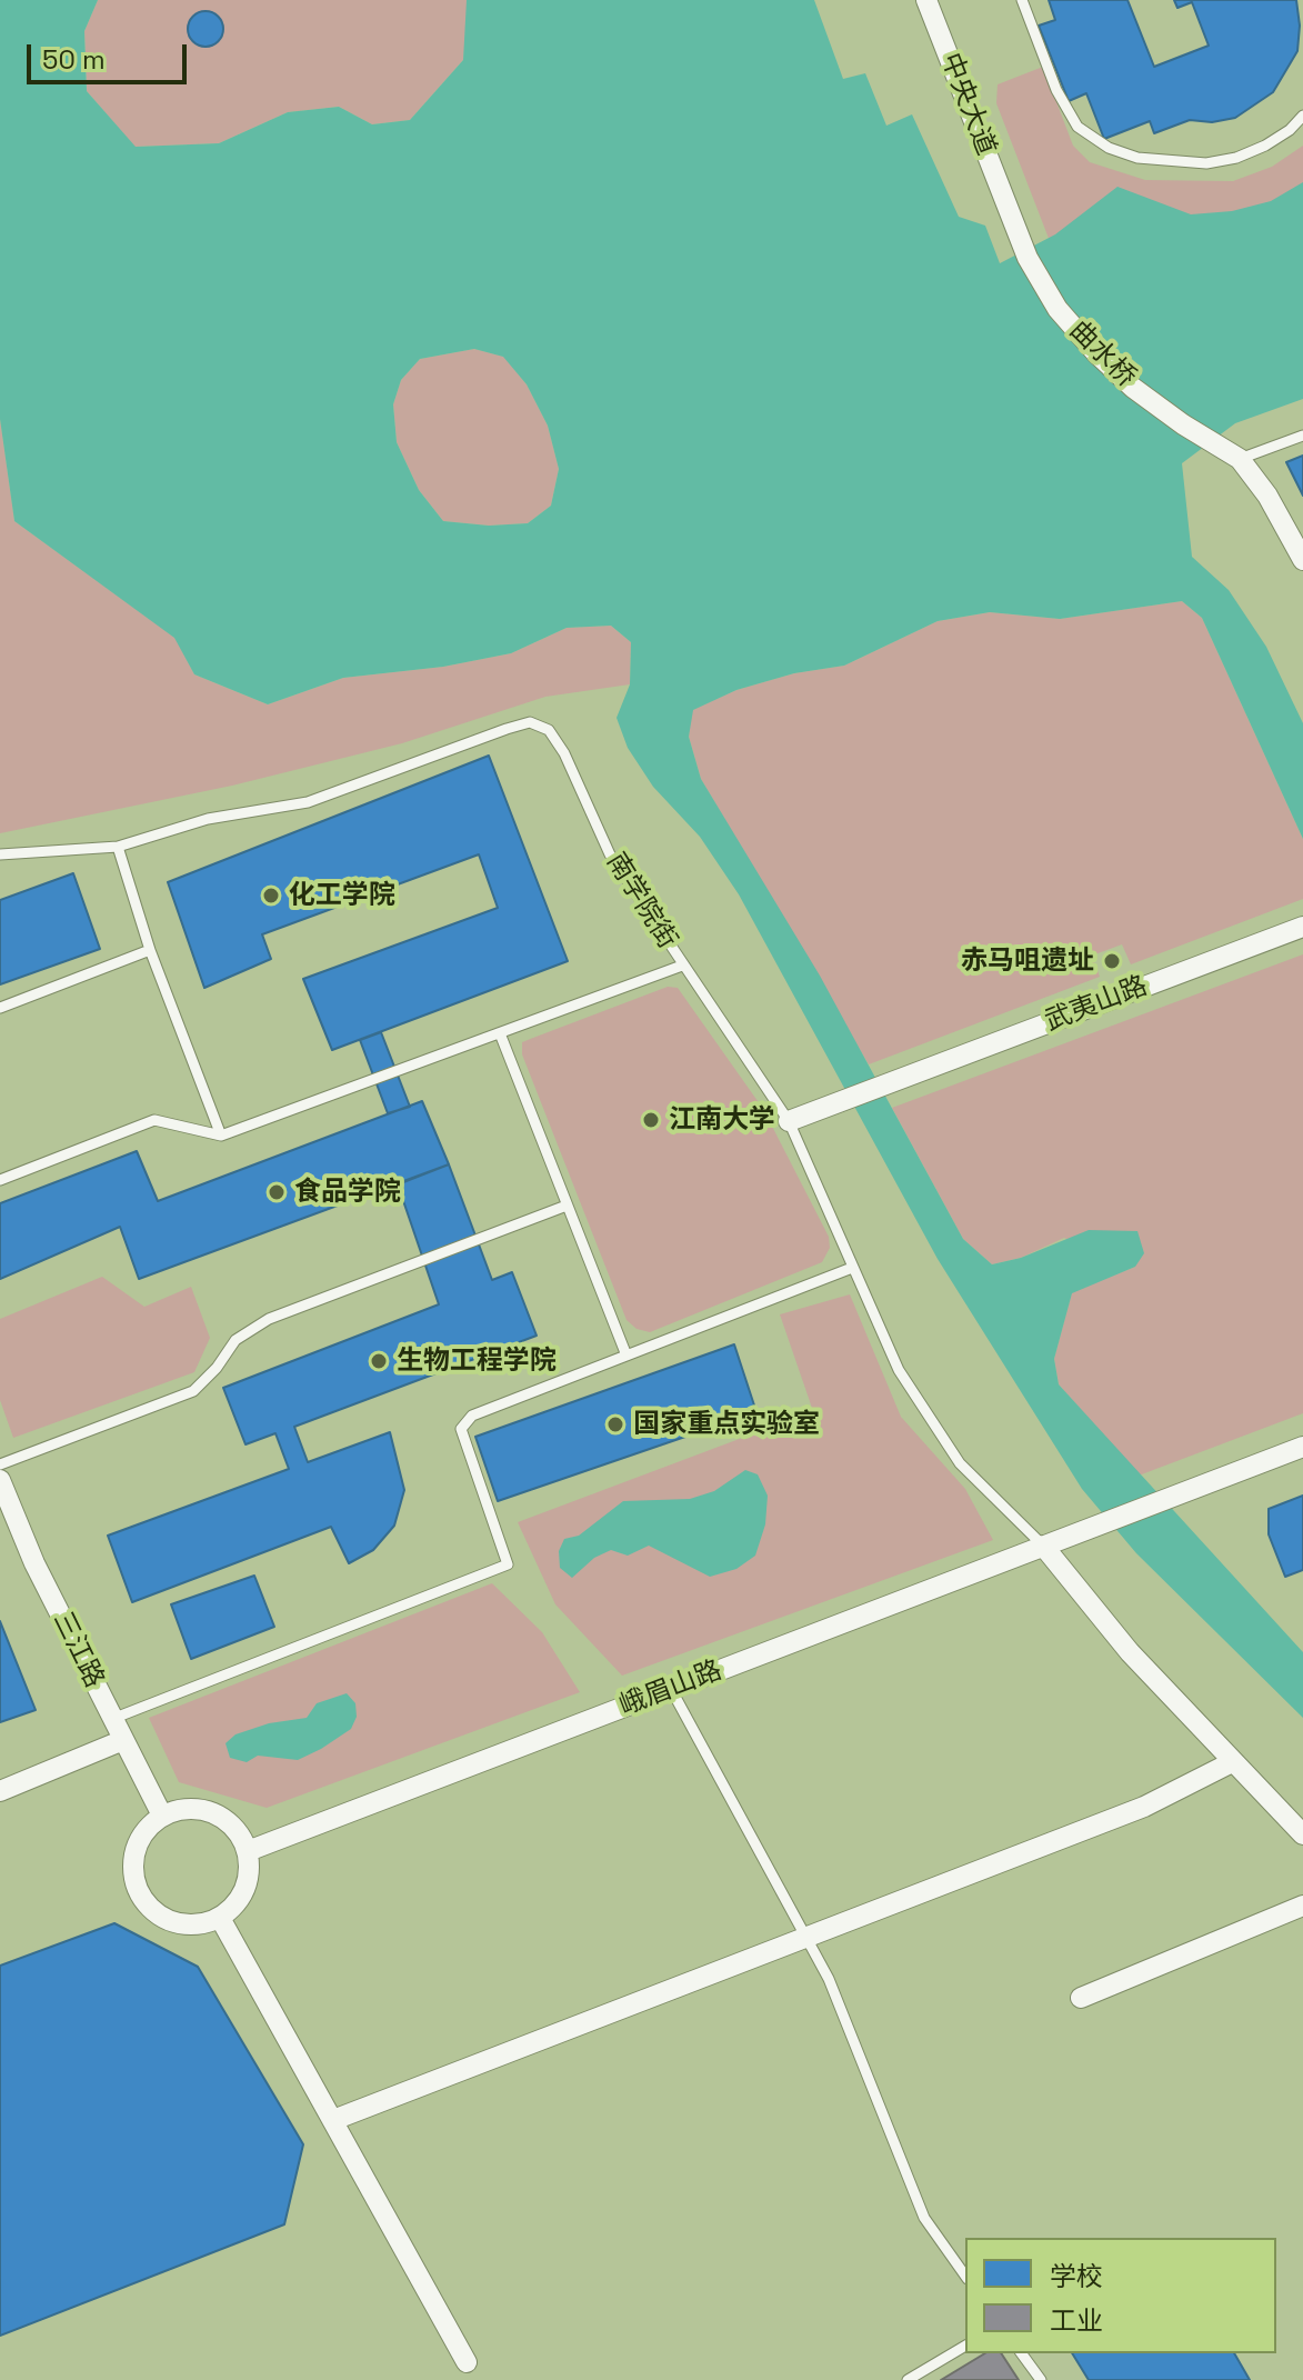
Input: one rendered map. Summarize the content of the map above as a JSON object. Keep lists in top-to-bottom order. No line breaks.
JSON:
{"streets":{"street":["中央大道","曲水桥","武夷山路","三江路","峨眉山路"],"lane":["南学院街"]},"crossings":[["中央大道","曲水桥"],["南学院街","武夷山路"],["南学院街","峨眉山路"],["三江路","峨眉山路"]],"places":["化工学院","赤马咀遗址","江南大学","食品学院","生物工程学院","国家重点实验室"],"legend":["学校","工业"],"scale_bar":"50 m"}
